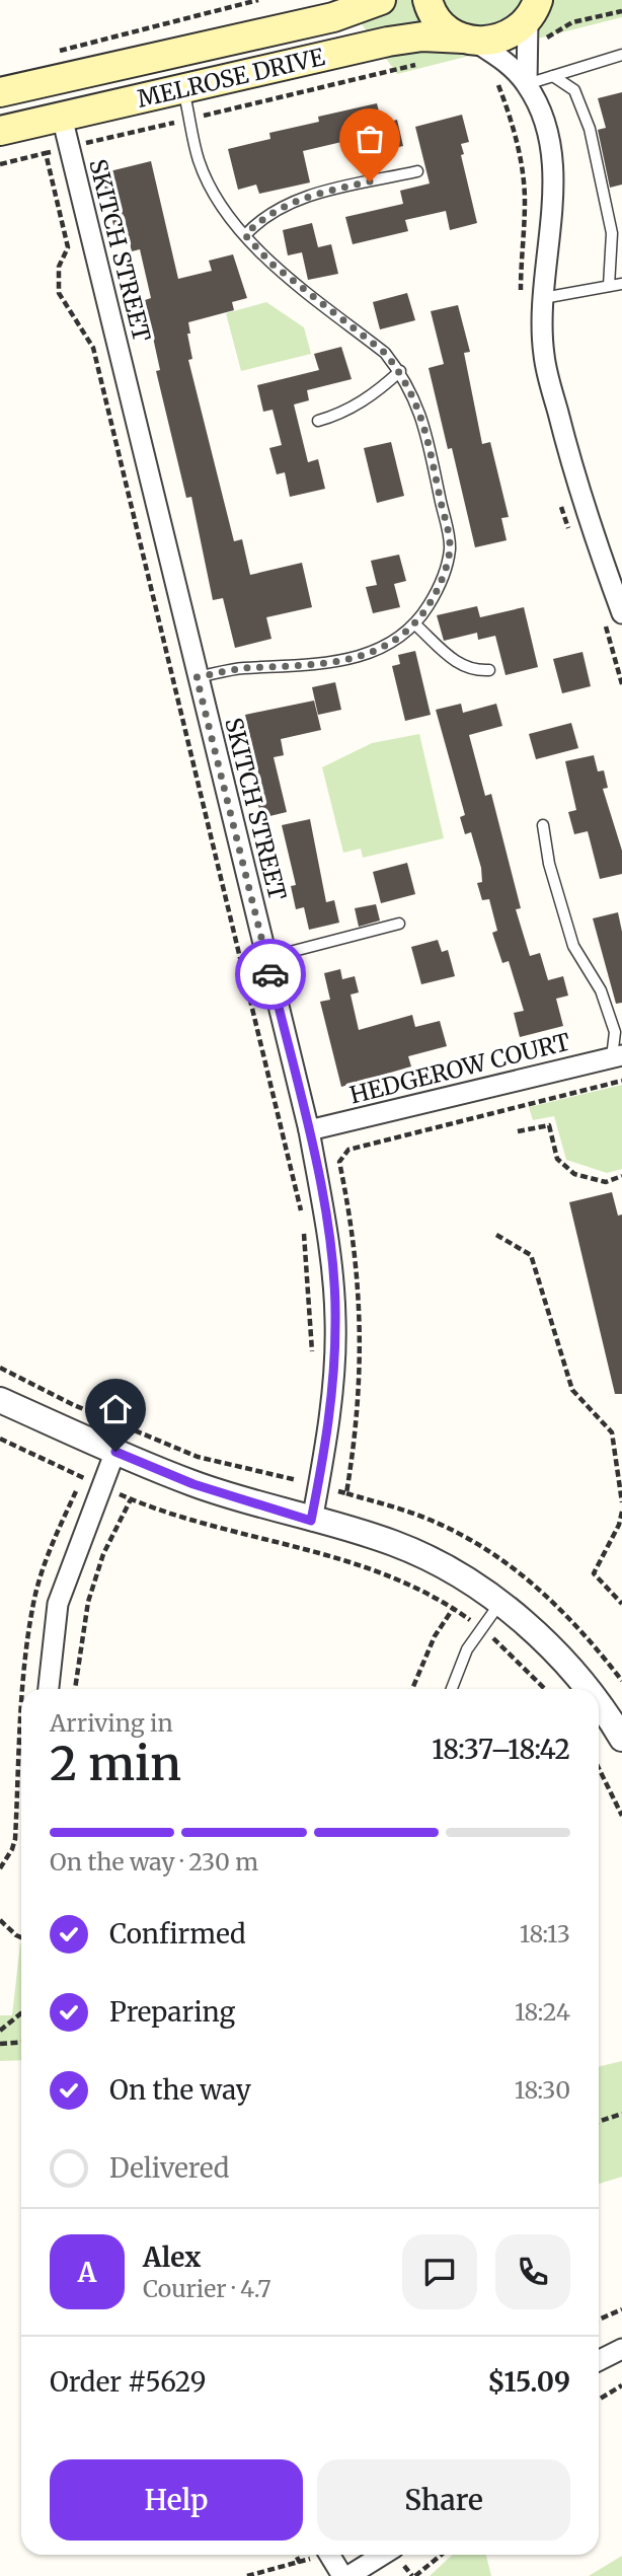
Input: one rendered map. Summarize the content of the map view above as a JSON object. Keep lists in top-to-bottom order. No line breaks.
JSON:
{"streets":{"main road":["MELROSE DRIVE"],"street":["SKITCH STREET","HEDGEROW COURT"]},"crossings":[["MELROSE DRIVE","SKITCH STREET"],["SKITCH STREET","HEDGEROW COURT"]],"page":{"heading":["2 min","Arriving in","18:37–18:42"],"panel":["Alex","Courier · 4.7","Order #5629","$15.09"],"bar":"On the way · 230 m","list":[["Confirmed","18:13"],["Preparing","18:24"],["On the way","18:30"],"Delivered"],"round":"A","buttons":["Help","Share"]}}
